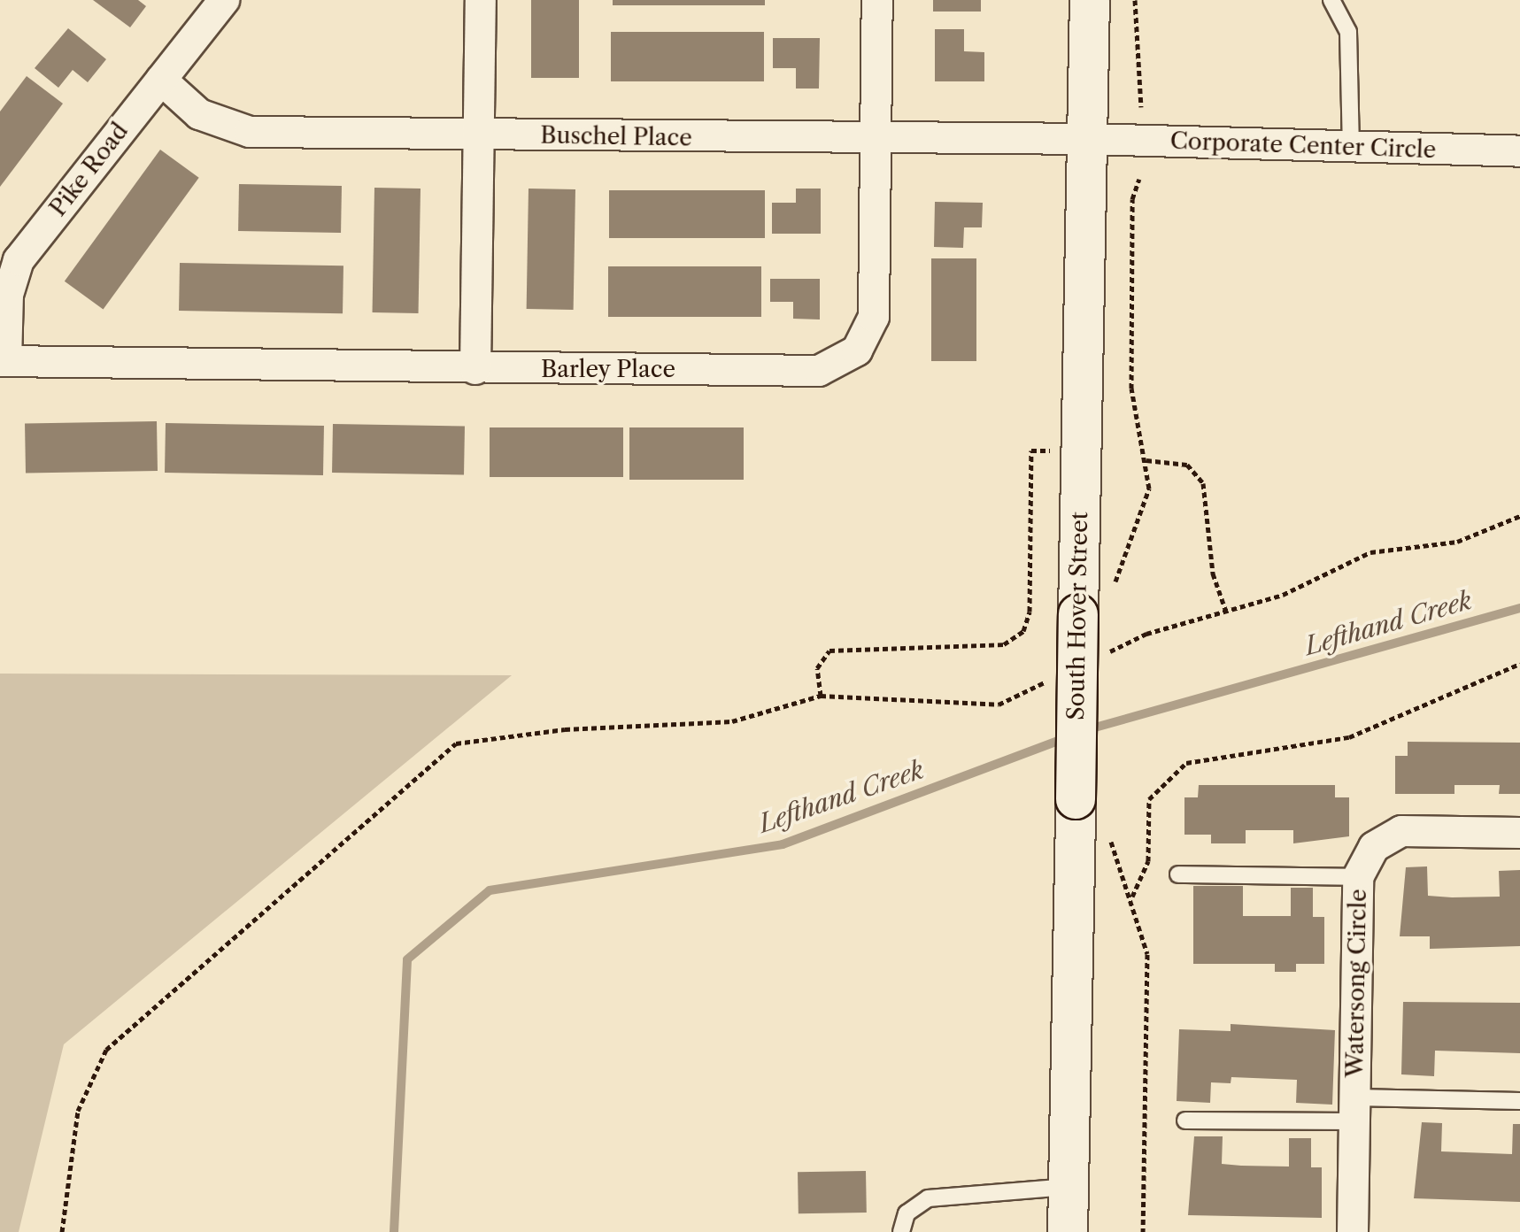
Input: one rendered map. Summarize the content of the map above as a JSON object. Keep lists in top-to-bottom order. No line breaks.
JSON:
{"streets":{"main road":["South Hover Street"],"street":["Buschel Place","Corporate Center Circle","Pike Road","Barley Place","Watersong Circle"]},"crossings":[["Buschel Place","Corporate Center Circle"],["Buschel Place","Pike Road"],["Buschel Place","Barley Place"],["Buschel Place","South Hover Street"],["Corporate Center Circle","South Hover Street"],["Pike Road","Barley Place"]],"water":["Lefthand Creek"]}
